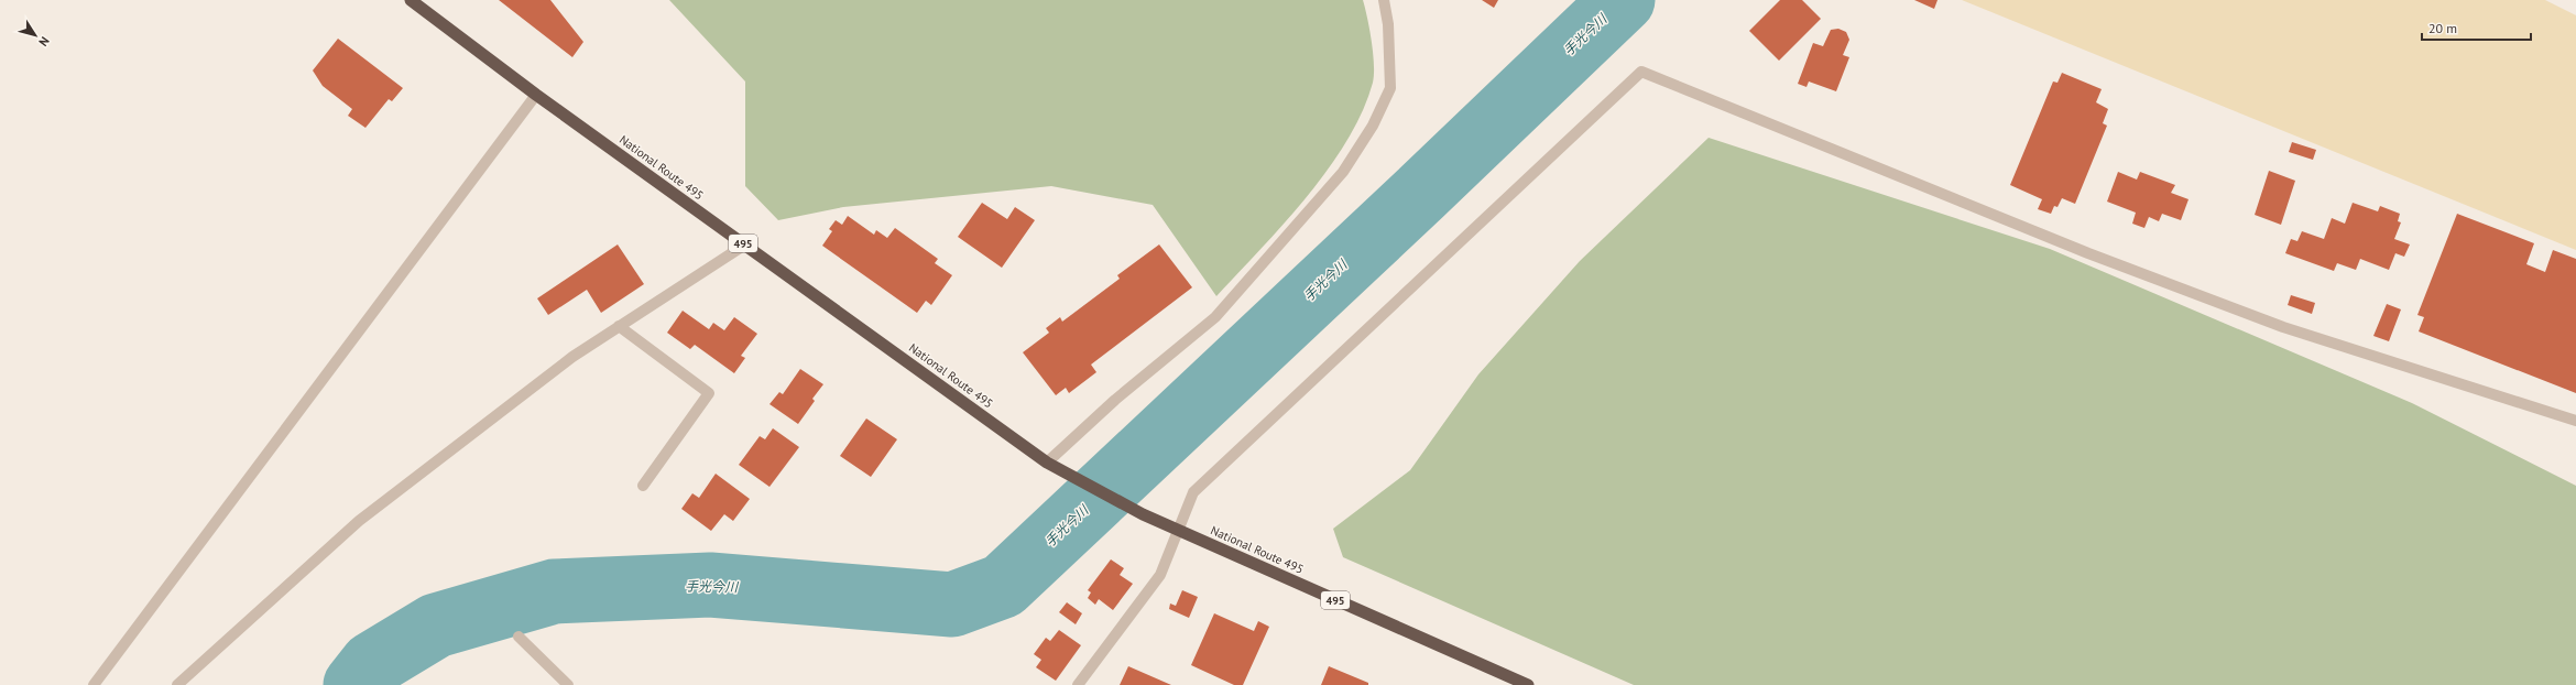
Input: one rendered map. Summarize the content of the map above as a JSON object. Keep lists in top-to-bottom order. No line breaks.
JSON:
{"streets":{"highway":["National Route 495","495"]},"water":["手光今川"],"scale_bar":"20 m","north":"bottom right"}
